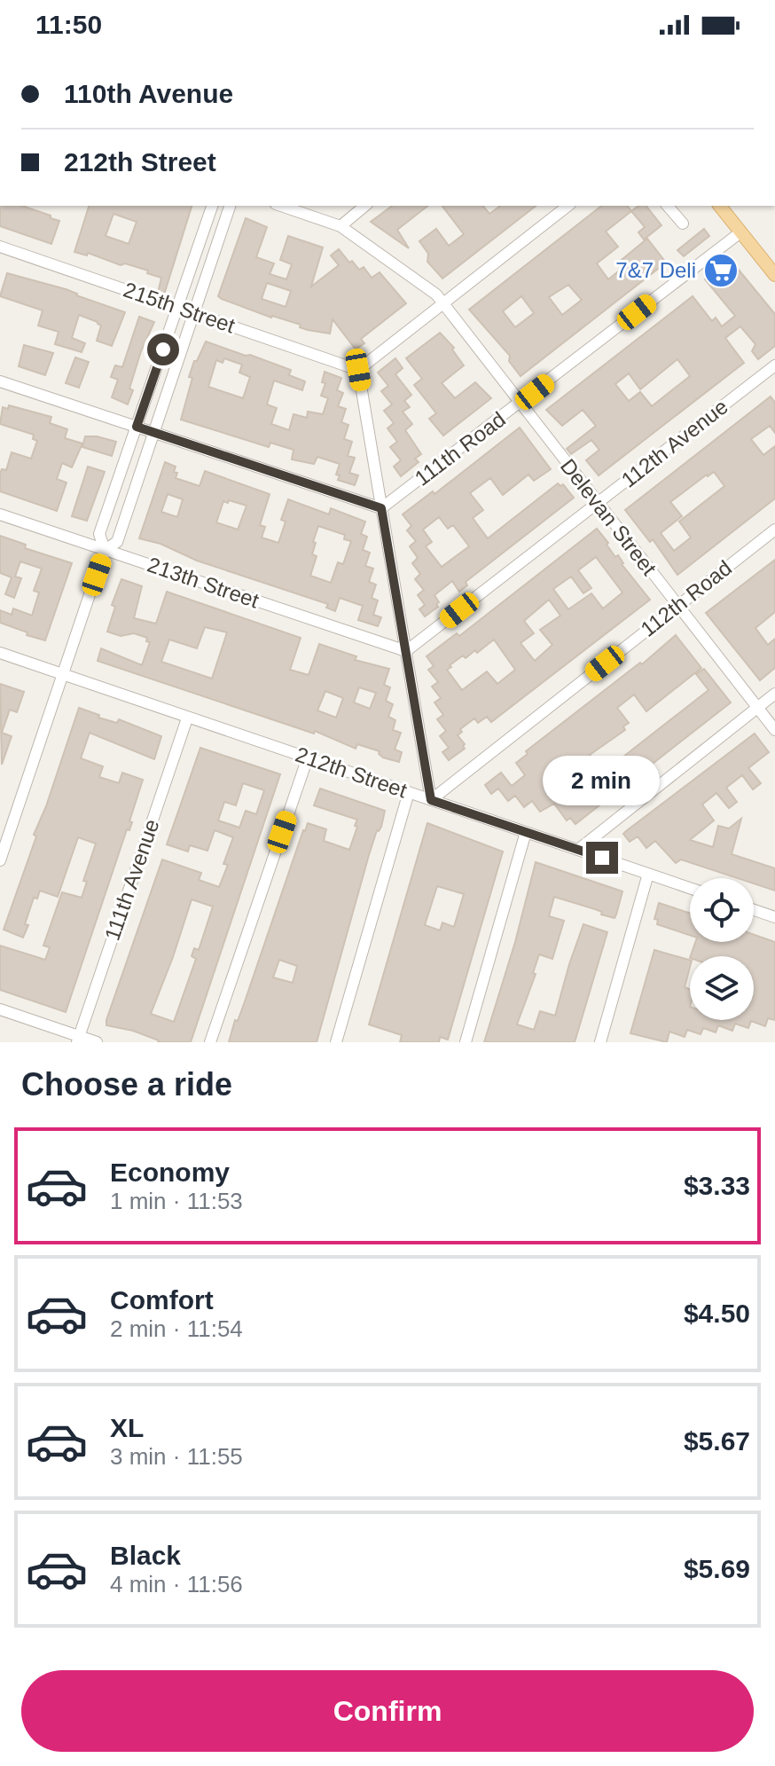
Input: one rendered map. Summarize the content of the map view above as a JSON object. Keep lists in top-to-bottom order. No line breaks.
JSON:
{"streets":{"street":["215th Street","112th Avenue","111th Road","Delevan Street","213th Street","112th Road","212th Street","111th Avenue"]},"crossings":[["112th Avenue","Delevan Street"],["112th Avenue","213th Street"],["111th Road","Delevan Street"],["Delevan Street","112th Road"],["112th Road","212th Street"],["212th Street","111th Avenue"]],"places":{"supermarket":["7&7 Deli"]},"page":{"status":"11:50","banner":["110th Avenue","212th Street"],"bubble":"2 min","heading":"Choose a ride","list":[{"name":"Economy","note":"1 min · 11:53","value":"$3.33"},{"name":"Comfort","note":"2 min · 11:54","value":"$4.50"},{"name":"XL","note":"3 min · 11:55","value":"$5.67"},{"name":"Black","note":"4 min · 11:56","value":"$5.69"}],"buttons":"Confirm"}}
